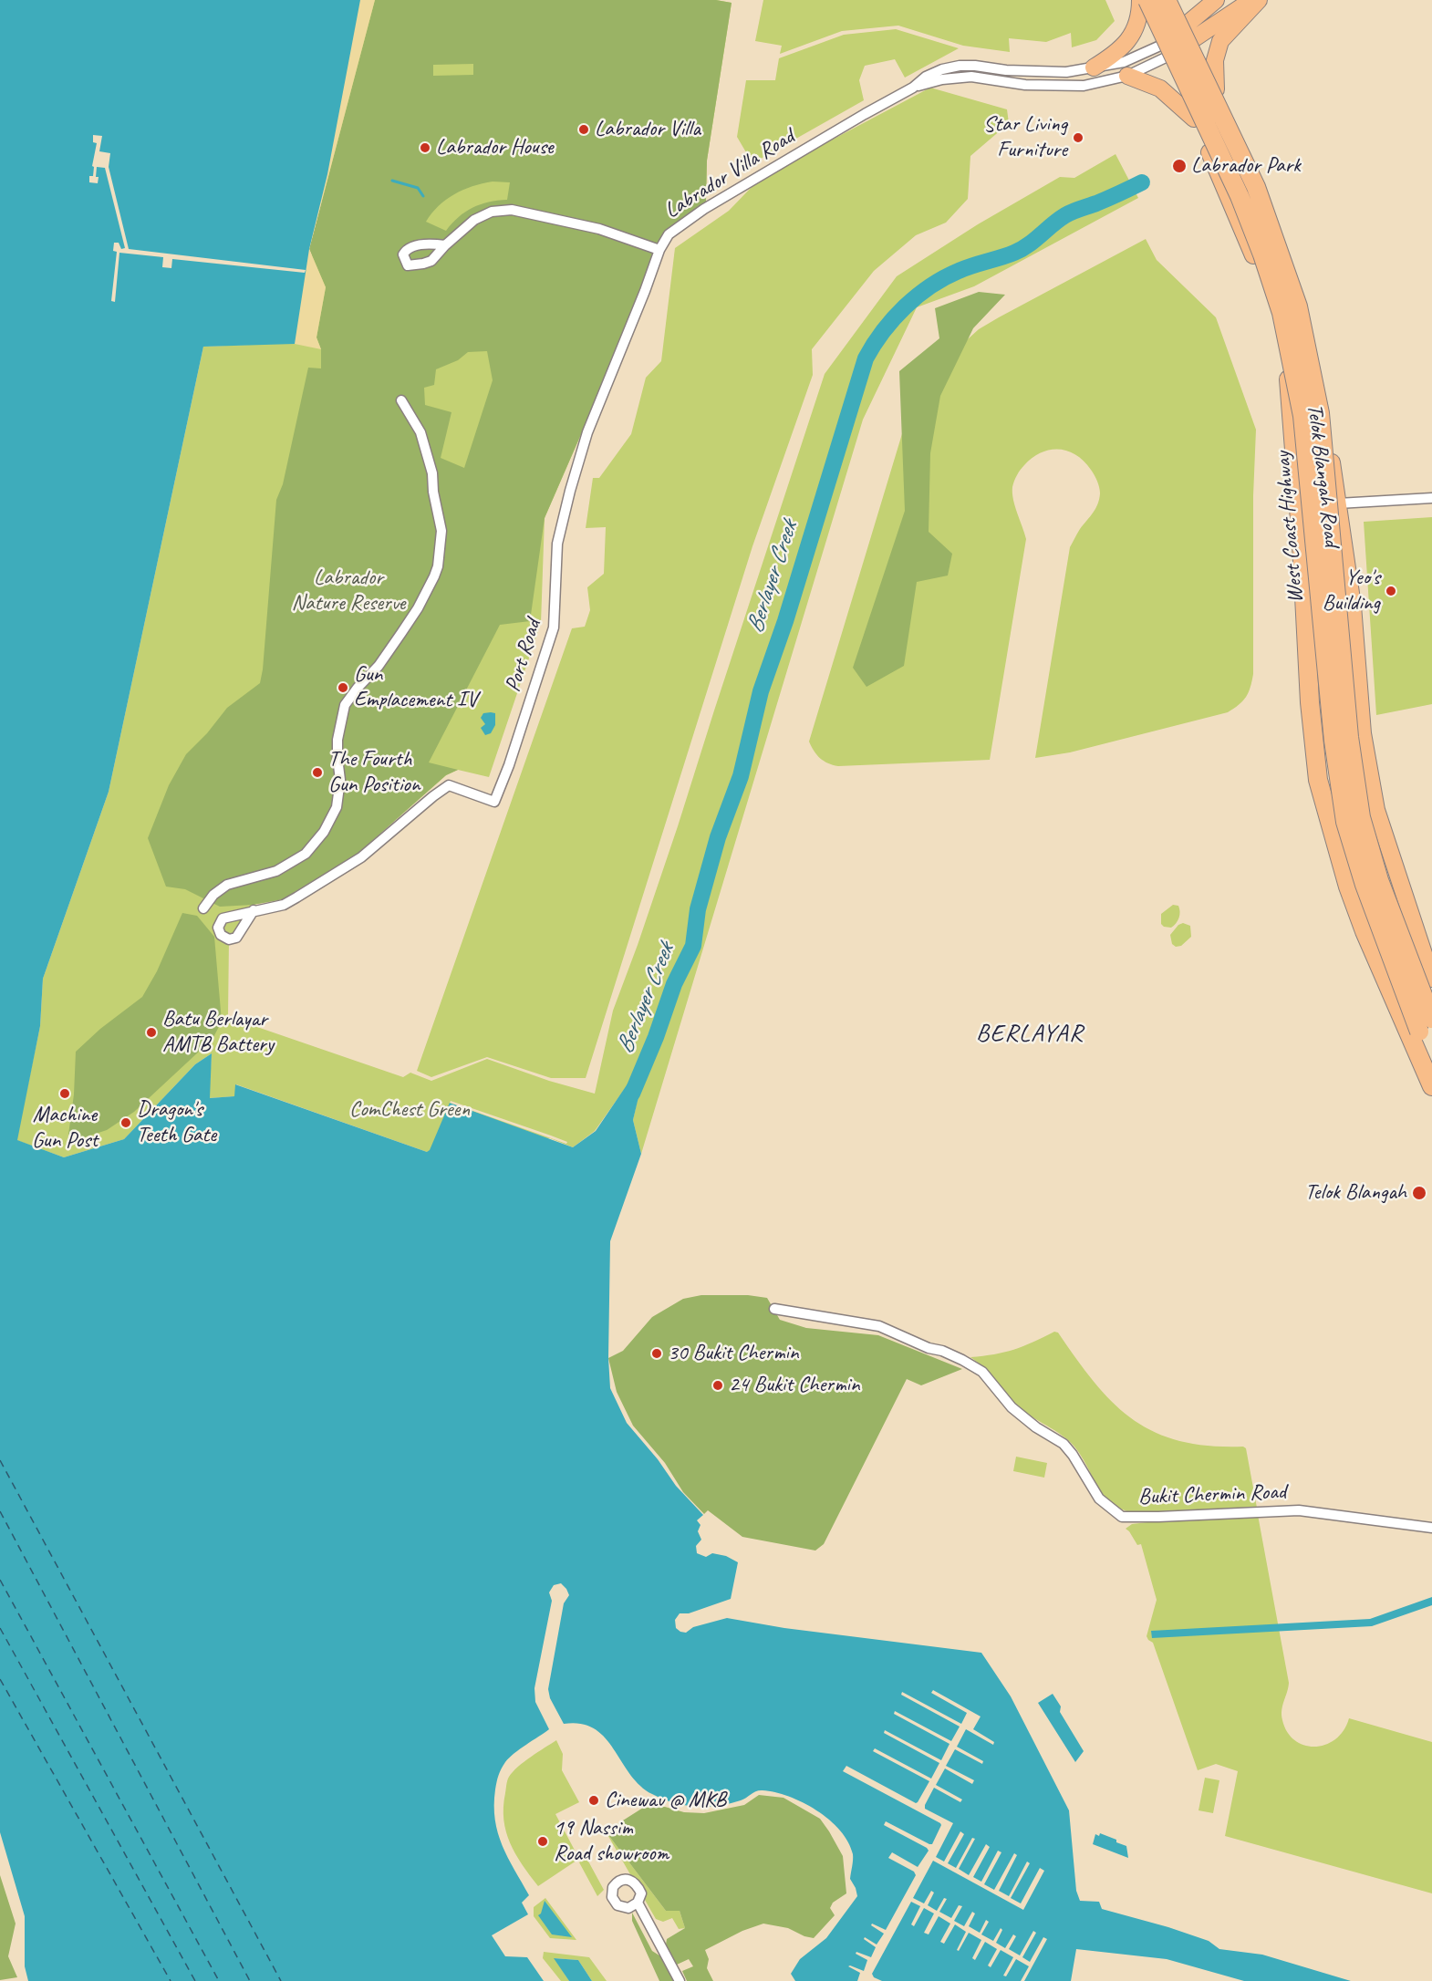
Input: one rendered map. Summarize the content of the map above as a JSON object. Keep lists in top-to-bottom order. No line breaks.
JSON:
{"streets":{"highway":["West Coast Highway"],"main road":["Telok Blangah Road"],"street":["Labrador Villa Road","Port Road","Bukit Chermin Road"]},"crossings":[["Labrador Villa Road","Telok Blangah Road"],["Labrador Villa Road","Port Road"]],"districts":["BERLAYAR"],"water":["Berlayer Creek"],"parks":["Labrador Nature Reserve","ComChest Green"],"places":["Labrador Villa","Star Living Furniture","Labrador House","Labrador Park","Yeo's Building","Gun Emplacement IV","The Fourth Gun Position","Batu Berlayar AMTB Battery","Machine Gun Post","Dragon's Teeth Gate","Telok Blangah","30 Bukit Chermin","24 Bukit Chermin","Cinewav @ MKB","19 Nassim Road showroom"]}
